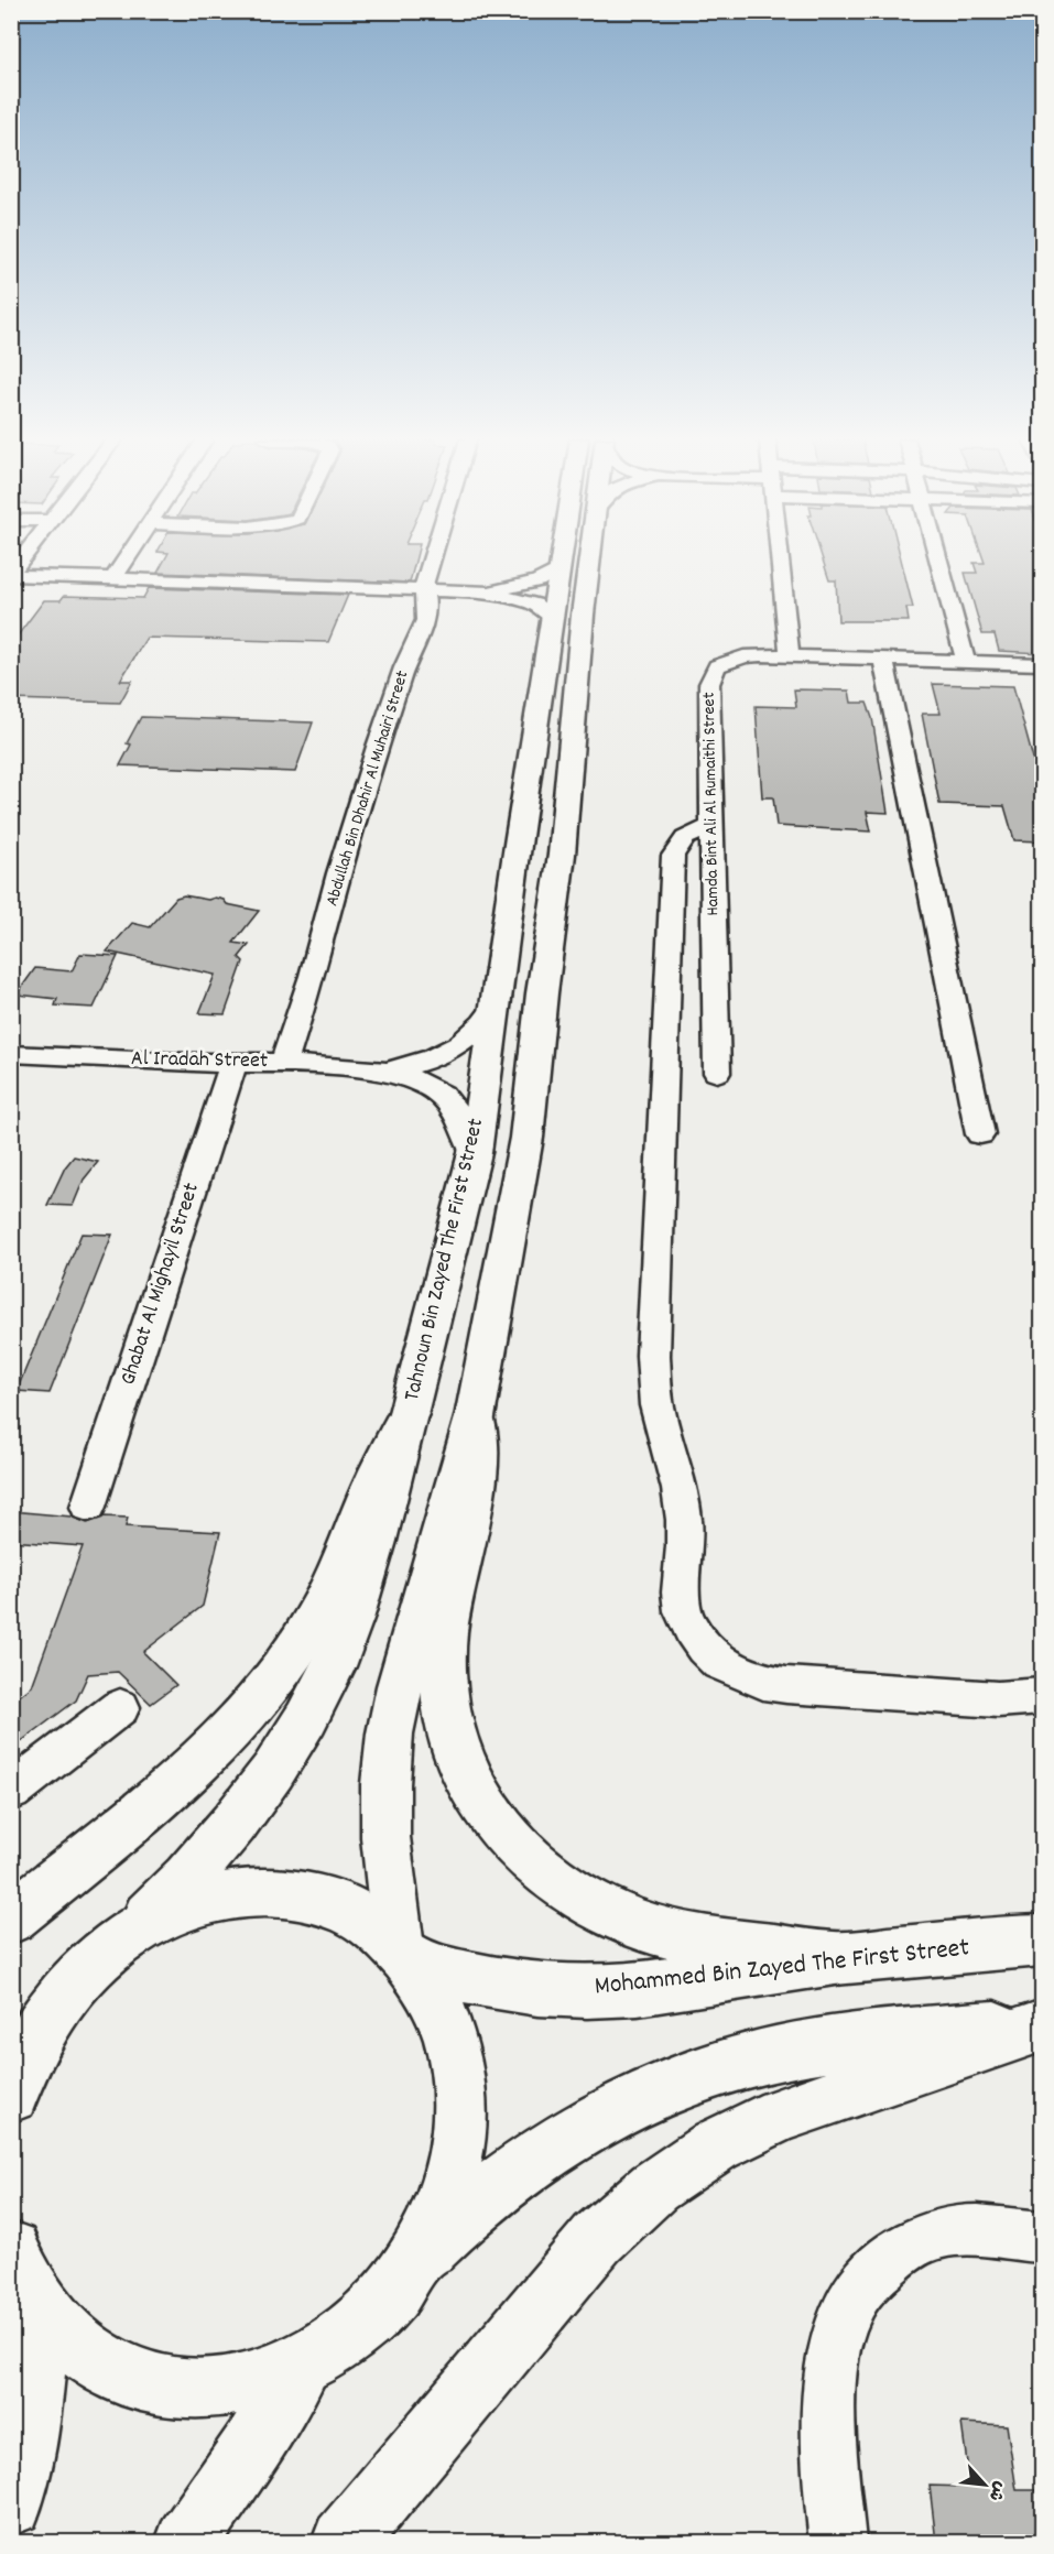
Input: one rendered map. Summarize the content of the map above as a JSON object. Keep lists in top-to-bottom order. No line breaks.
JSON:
{"streets":{"street":["Abdullah Bin Dhahir Al Muhairi Street","Hamda Bint Ali Al Rumaithi Street","Al Iradah Street","Tahnoun Bin Zayed The First Street","Ghabat Al Mighayil Street","Mohammed Bin Zayed The First Street"]},"crossings":[["Abdullah Bin Dhahir Al Muhairi Street","Al Iradah Street"],["Al Iradah Street","Tahnoun Bin Zayed The First Street"],["Al Iradah Street","Ghabat Al Mighayil Street"]],"north":"bottom right"}
